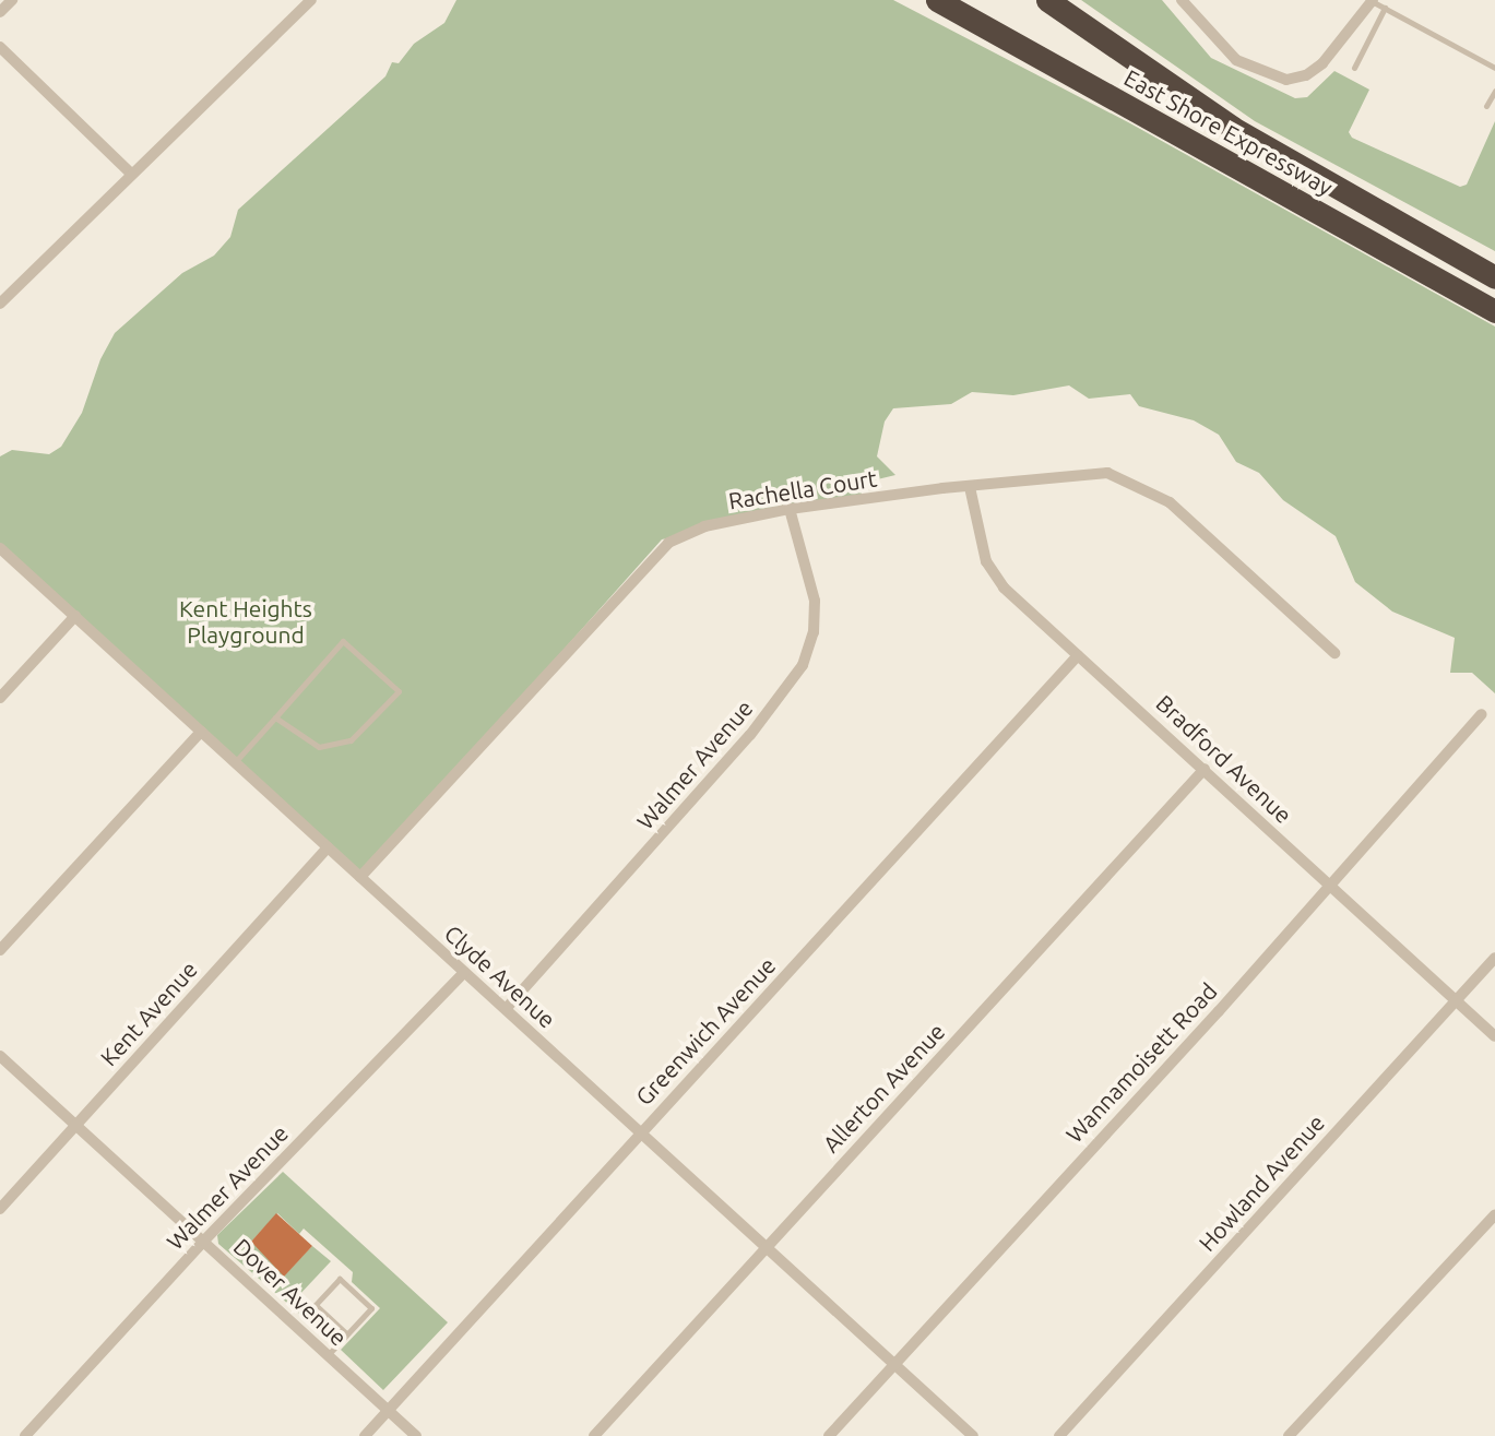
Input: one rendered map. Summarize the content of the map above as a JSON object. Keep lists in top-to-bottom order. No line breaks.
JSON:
{"streets":{"highway":["East Shore Expressway"],"street":["Rachella Court","Bradford Avenue","Walmer Avenue","Clyde Avenue","Kent Avenue","Greenwich Avenue","Wannamoisett Road","Allerton Avenue","Howland Avenue","Dover Avenue"]},"crossings":[["Rachella Court","Bradford Avenue"],["Rachella Court","Walmer Avenue"],["Rachella Court","Clyde Avenue"],["Bradford Avenue","Greenwich Avenue"],["Bradford Avenue","Wannamoisett Road"],["Bradford Avenue","Allerton Avenue"],["Bradford Avenue","Howland Avenue"],["Walmer Avenue","Clyde Avenue"],["Walmer Avenue","Dover Avenue"],["Clyde Avenue","Kent Avenue"],["Clyde Avenue","Greenwich Avenue"],["Clyde Avenue","Wannamoisett Road"],["Clyde Avenue","Allerton Avenue"],["Kent Avenue","Dover Avenue"],["Greenwich Avenue","Dover Avenue"]],"parks":["Kent Heights Playground"]}
